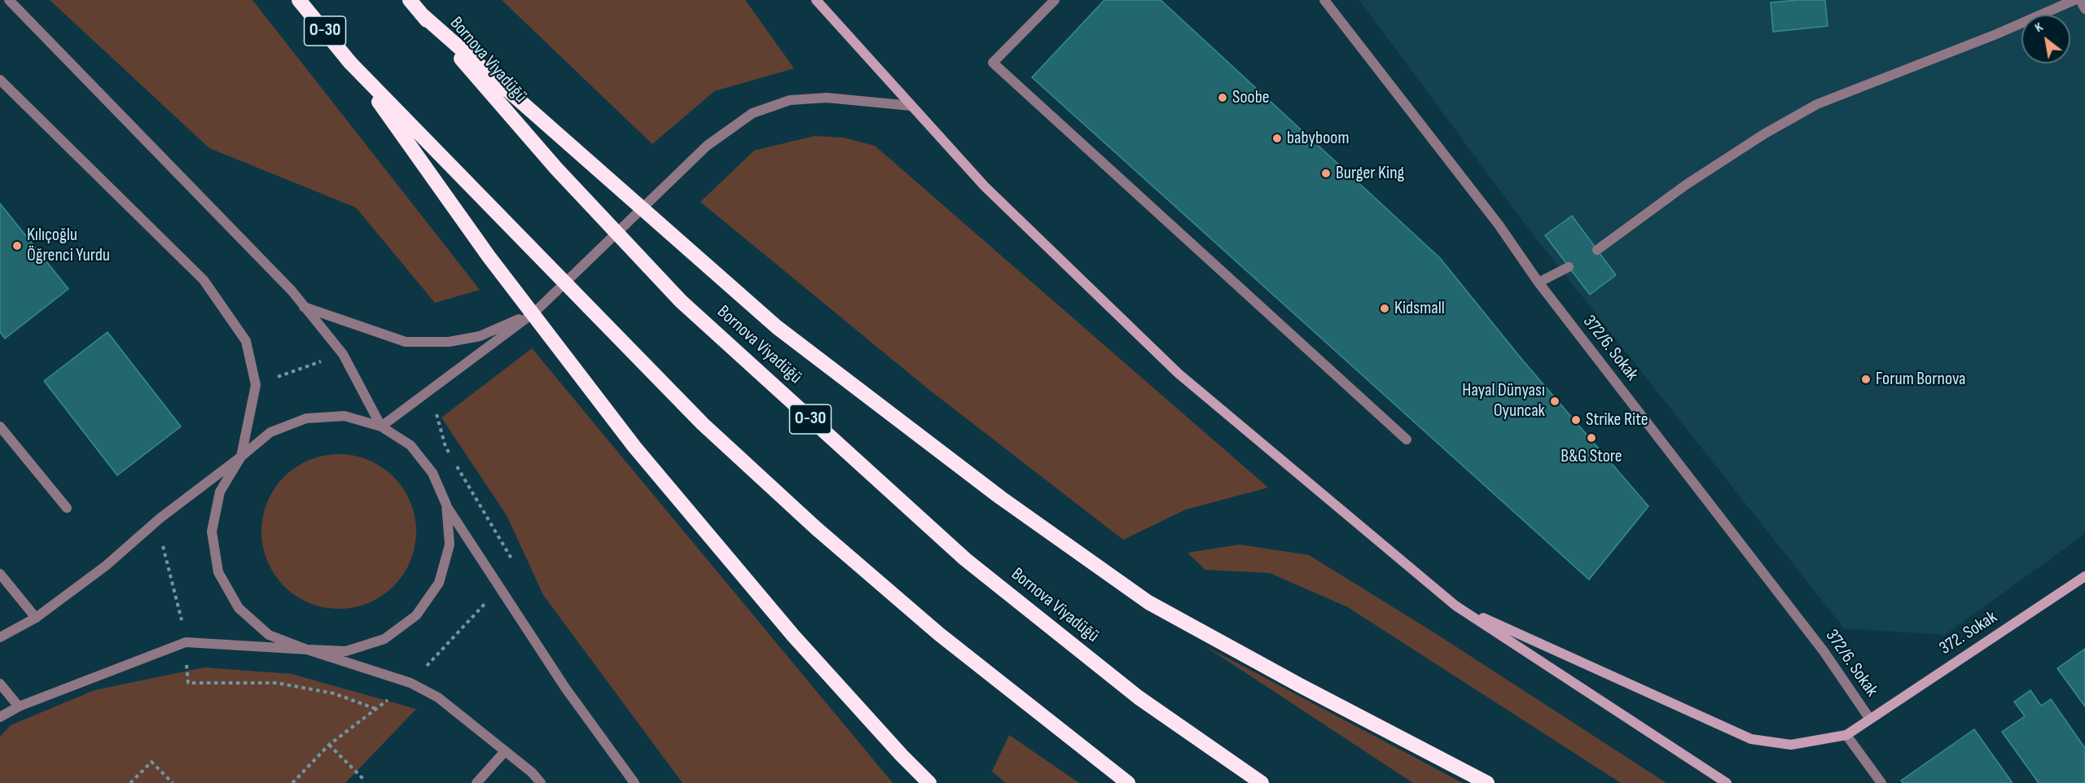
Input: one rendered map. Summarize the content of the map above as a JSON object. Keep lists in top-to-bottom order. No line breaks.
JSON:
{"streets":{"highway":["O-30","Bornova Viyadüğü"],"main road":["372. Sokak"],"street":["372/6. Sokak"]},"crossings":[["372/6. Sokak","372. Sokak"]],"places":["Soobe","babyboom","Burger King","Kılıçoğlu Öğrenci Yurdu","Kidsmall","Forum Bornova","Hayal Dünyası Oyuncak","Strike Rite","B&G Store"],"north":"top left"}
